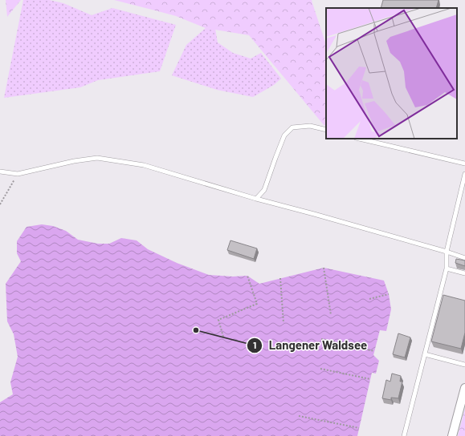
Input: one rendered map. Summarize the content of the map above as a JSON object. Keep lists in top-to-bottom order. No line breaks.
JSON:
{"places":["Langener Waldsee"]}
